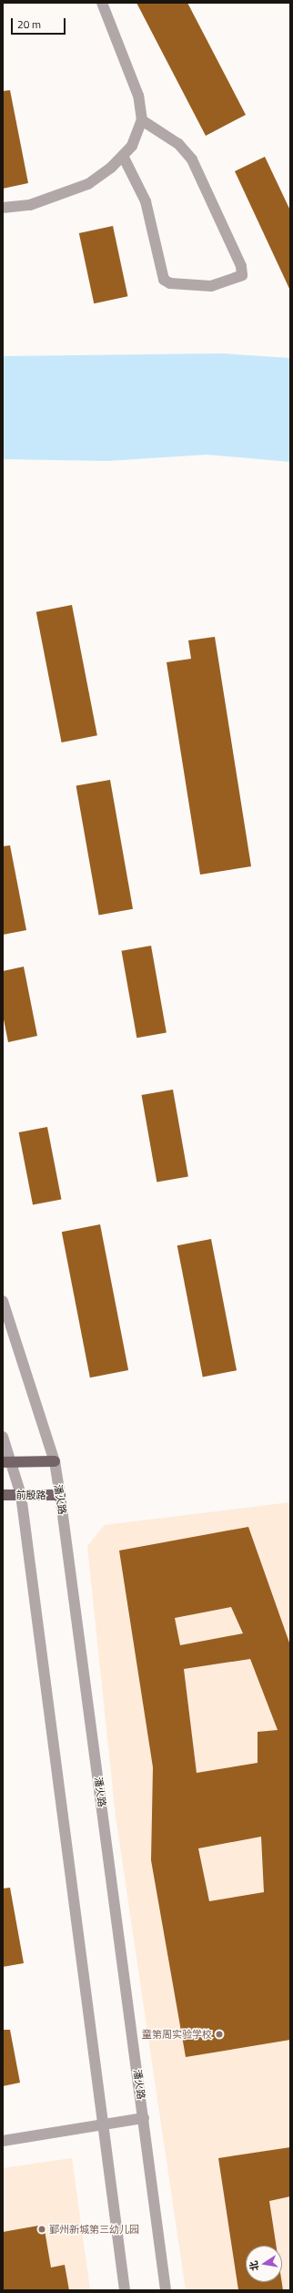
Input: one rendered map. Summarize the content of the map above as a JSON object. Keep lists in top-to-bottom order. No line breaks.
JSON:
{"streets":{"main road":["前殷路"],"street":["潘火路"]},"crossings":[["前殷路","潘火路"]],"places":["童第周实验学校","鄞州新城第三幼儿园"],"scale_bar":"20 m","north":"left"}
